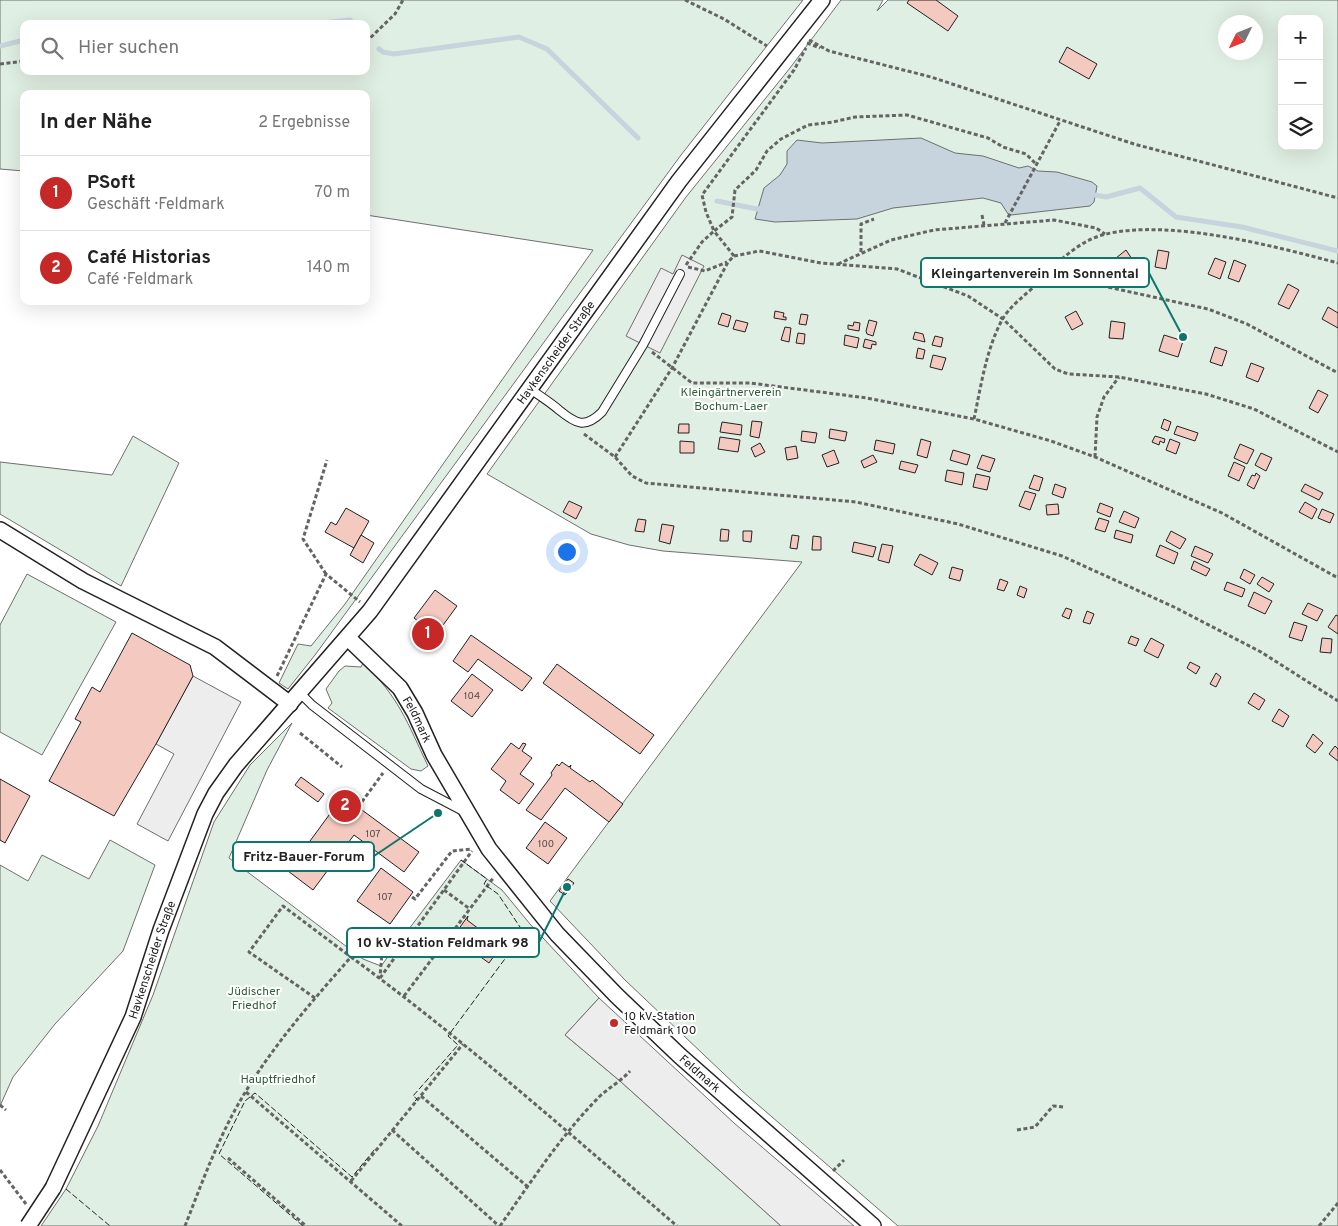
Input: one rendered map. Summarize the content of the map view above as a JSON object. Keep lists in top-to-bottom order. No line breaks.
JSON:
{"streets":{"street":["Havkenscheider Straße","Feldmark"]},"crossings":[["Havkenscheider Straße","Feldmark"]],"parks":["Kleingärtnerverein Bochum-Laer","Jüdischer Friedhof","Hauptfriedhof"],"places":["Kleingartenverein Im Sonnental","Fritz-Bauer-Forum","10 kV-Station Feldmark 98","10 kV-Station Feldmark 100"],"house_numbers":["104","107","100","107"],"north":"bottom left","page":{"map_buttons":["+","−"],"search":"Hier suchen","heading":["In der Nähe","2 Ergebnisse"],"list":[{"mark":"1","name":"PSoft","note":"Geschäft · Feldmark","value":"70 m"},{"mark":"2","name":"Café Historias","note":"Café · Feldmark","value":"140 m"}],"pins":["1","2"]}}
